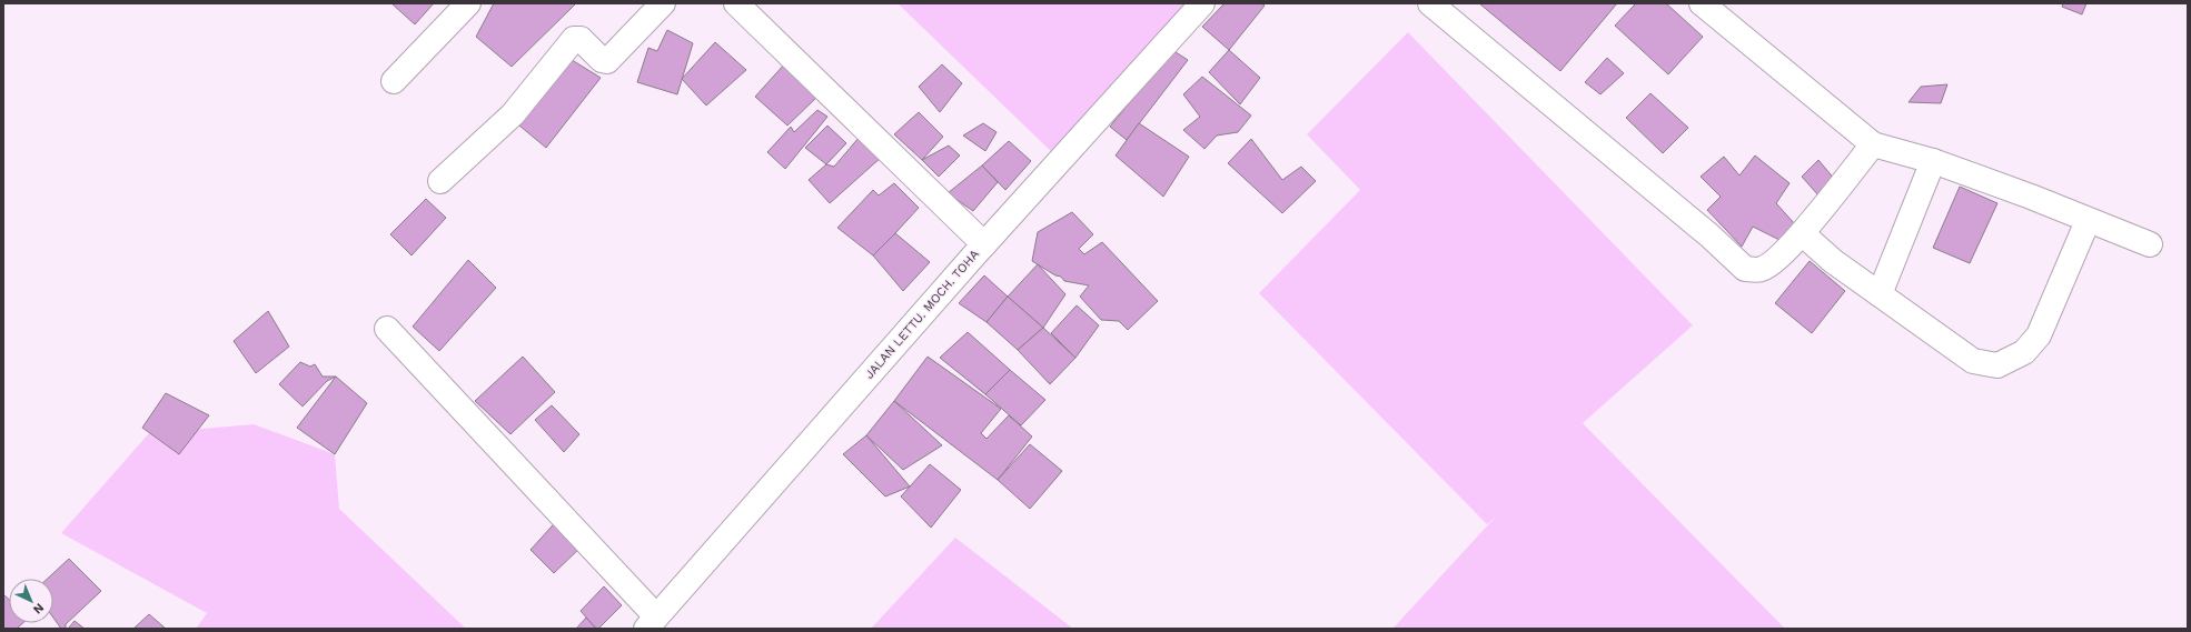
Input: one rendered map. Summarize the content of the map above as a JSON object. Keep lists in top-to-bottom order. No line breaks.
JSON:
{"streets":{"street":["JALAN LETTU. MOCH. TOHA"]},"north":"bottom right"}
